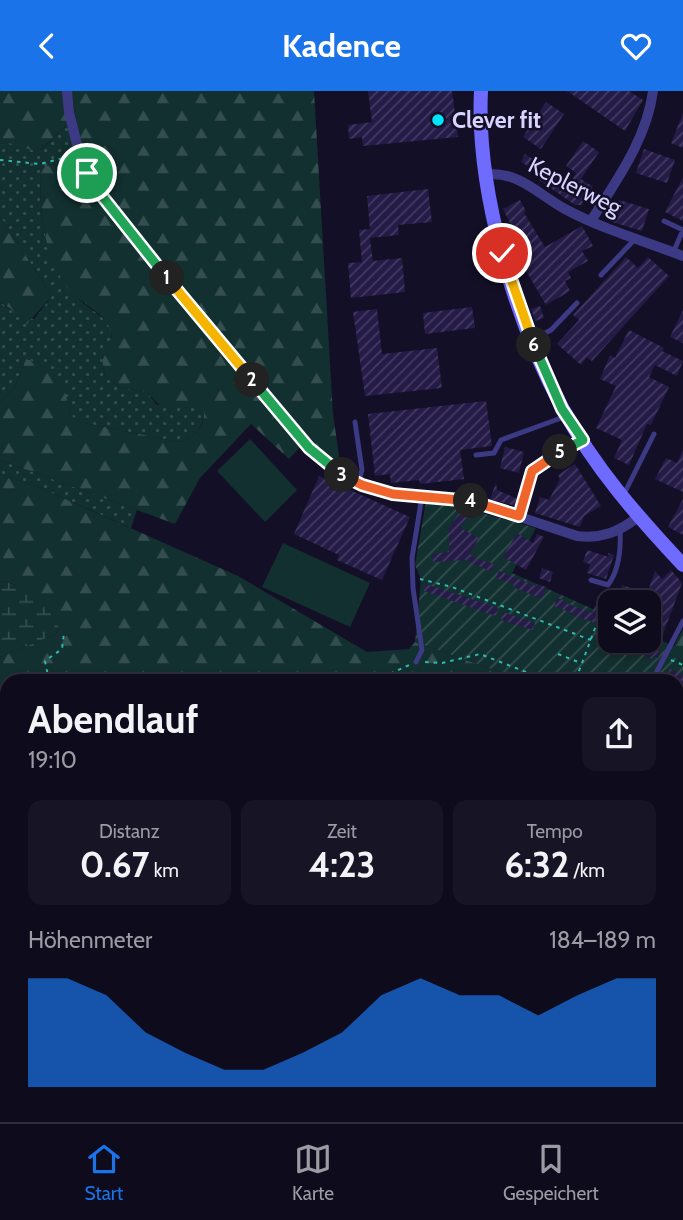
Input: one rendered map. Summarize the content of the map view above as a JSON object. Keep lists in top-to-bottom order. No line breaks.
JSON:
{"streets":{"street":["Keplerweg"]},"places":["Clever fit"],"page":{"header":"Kadence","pins":["1","6","2","5","3","4"],"heading":["Abendlauf","19:10"],"stats":[["Distanz","0.67 km"],["Zeit","4:23"],["Tempo","6:32 /km"]],"chart":["Höhenmeter","184–189 m"],"tabs":["Start","Karte","Gespeichert"]}}
